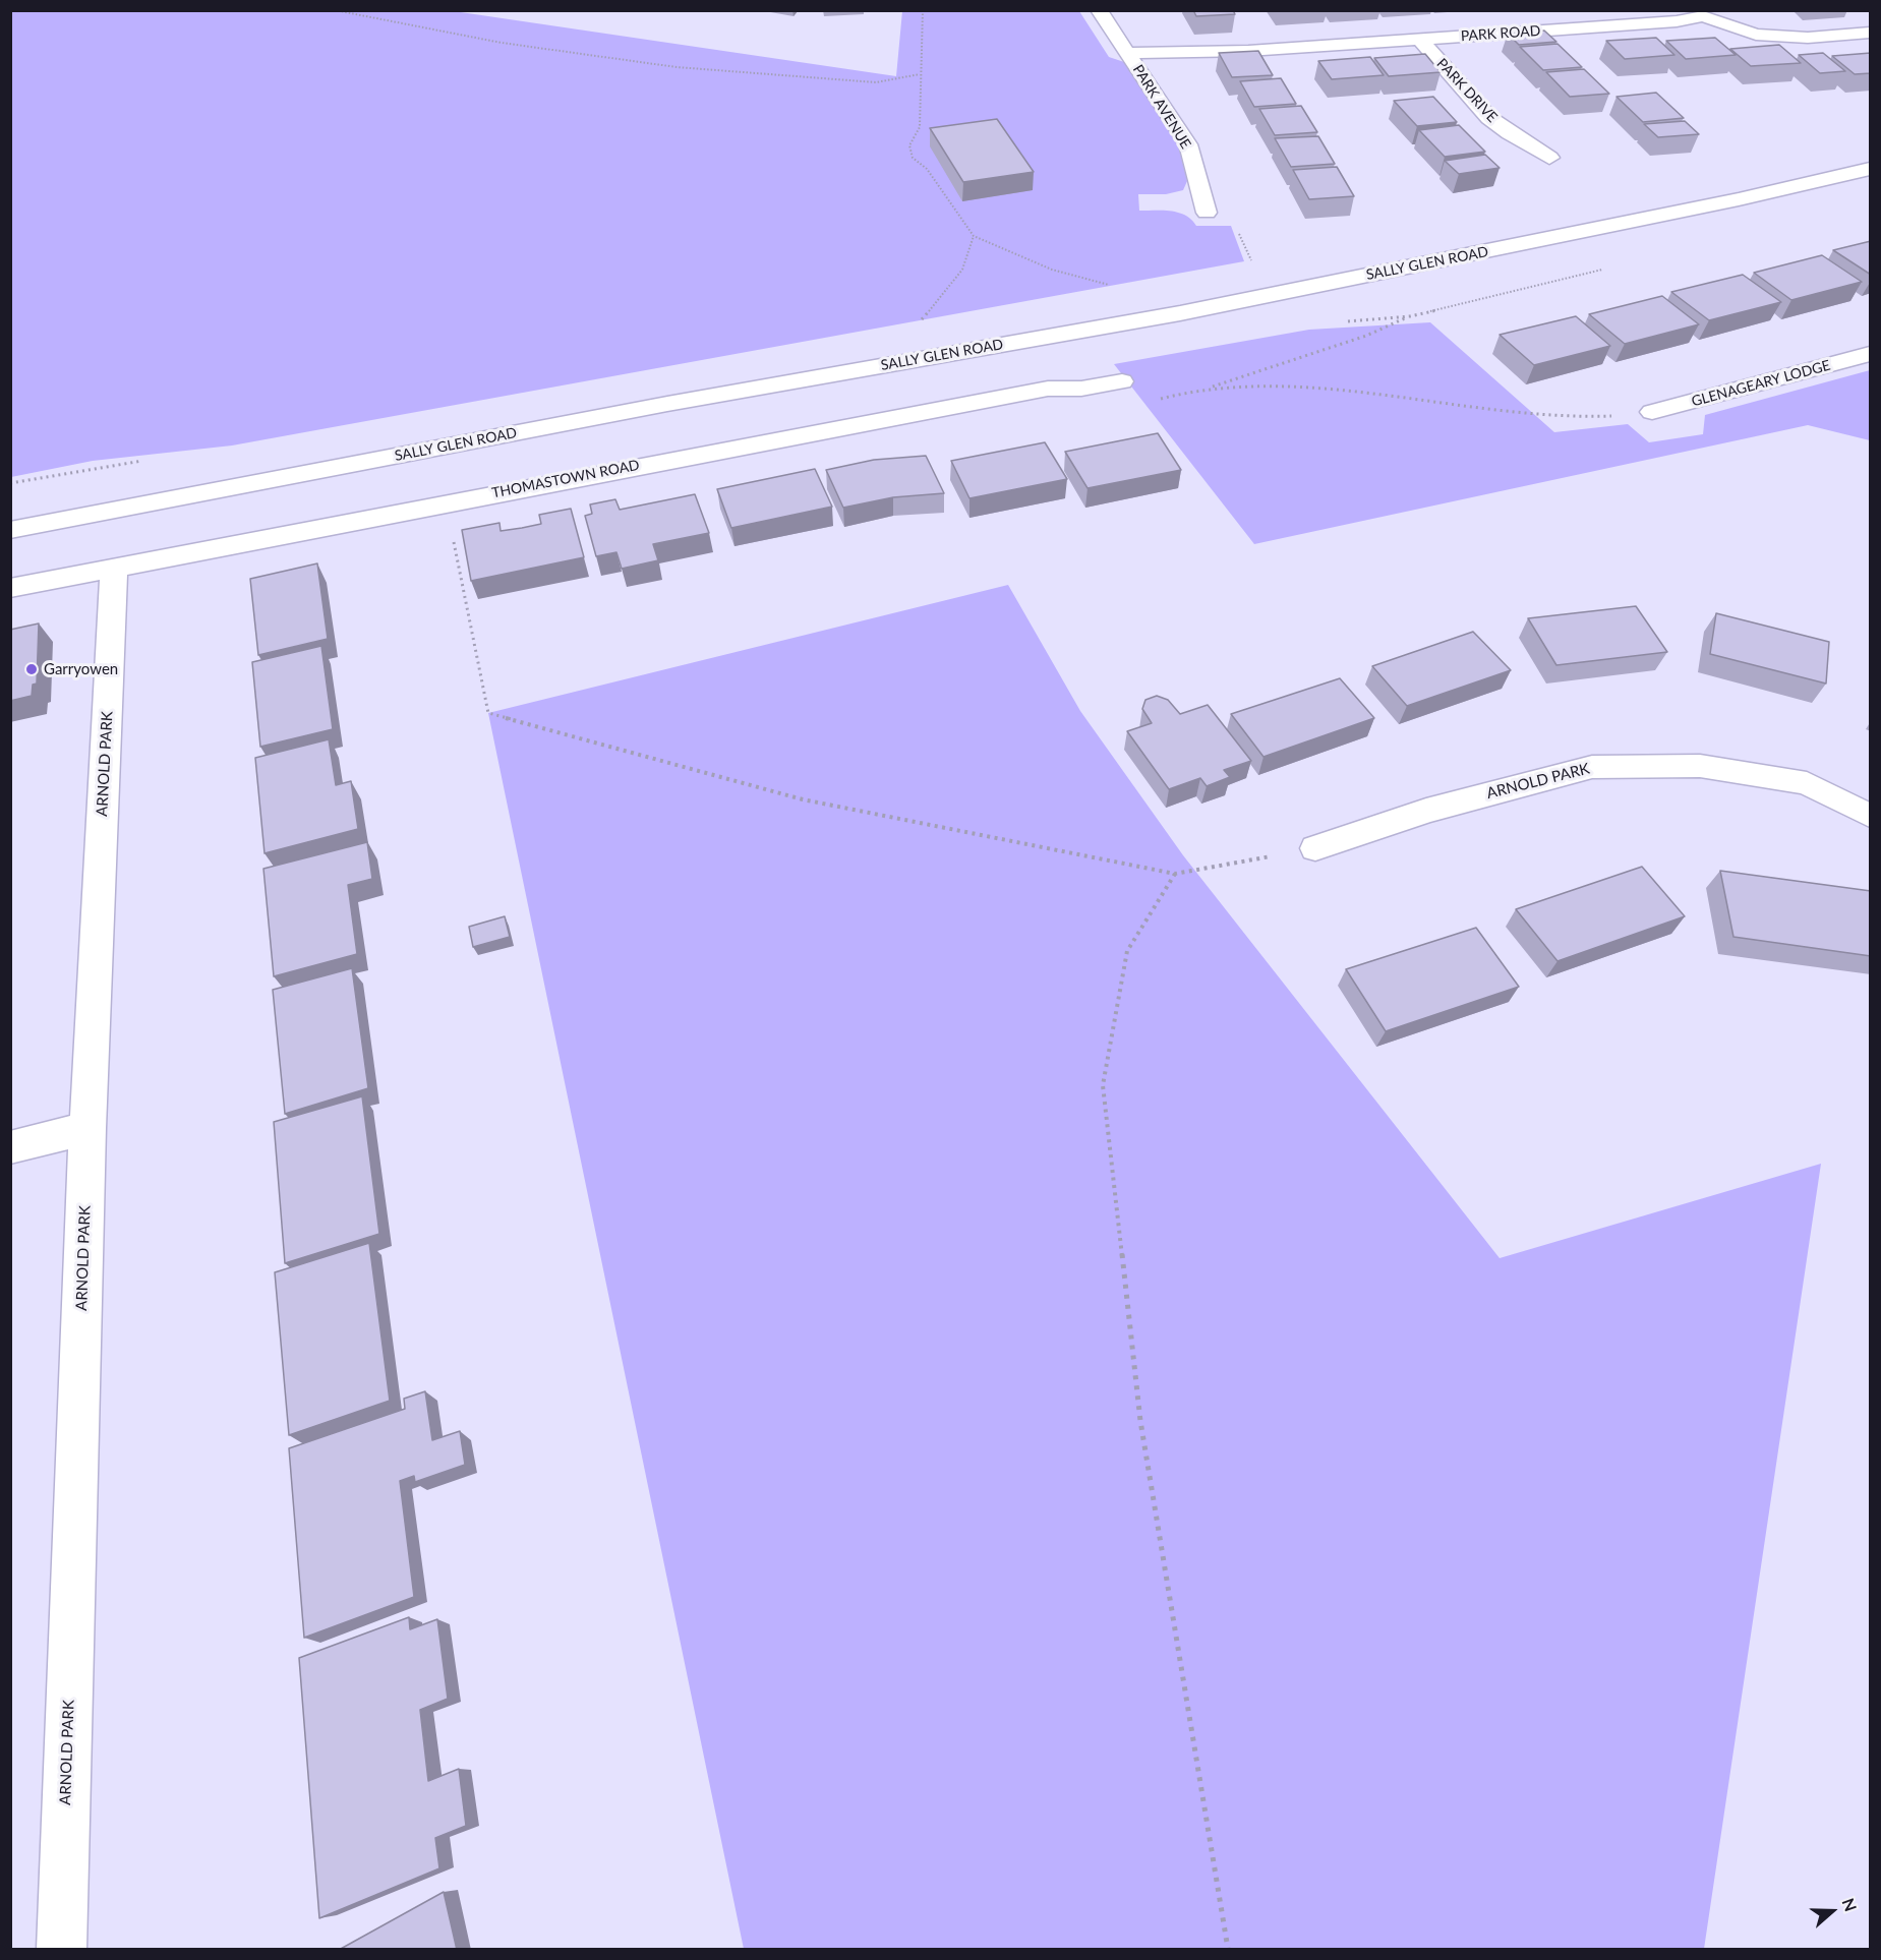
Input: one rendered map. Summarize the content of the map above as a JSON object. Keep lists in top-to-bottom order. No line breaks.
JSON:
{"streets":{"street":["PARK ROAD","PARK DRIVE","PARK AVENUE","SALLY GLEN ROAD","GLENAGEARY LODGE","THOMASTOWN ROAD","ARNOLD PARK"]},"crossings":[["PARK ROAD","PARK DRIVE"],["PARK ROAD","PARK AVENUE"],["THOMASTOWN ROAD","ARNOLD PARK"]],"places":["Garryowen"],"north":"right"}
